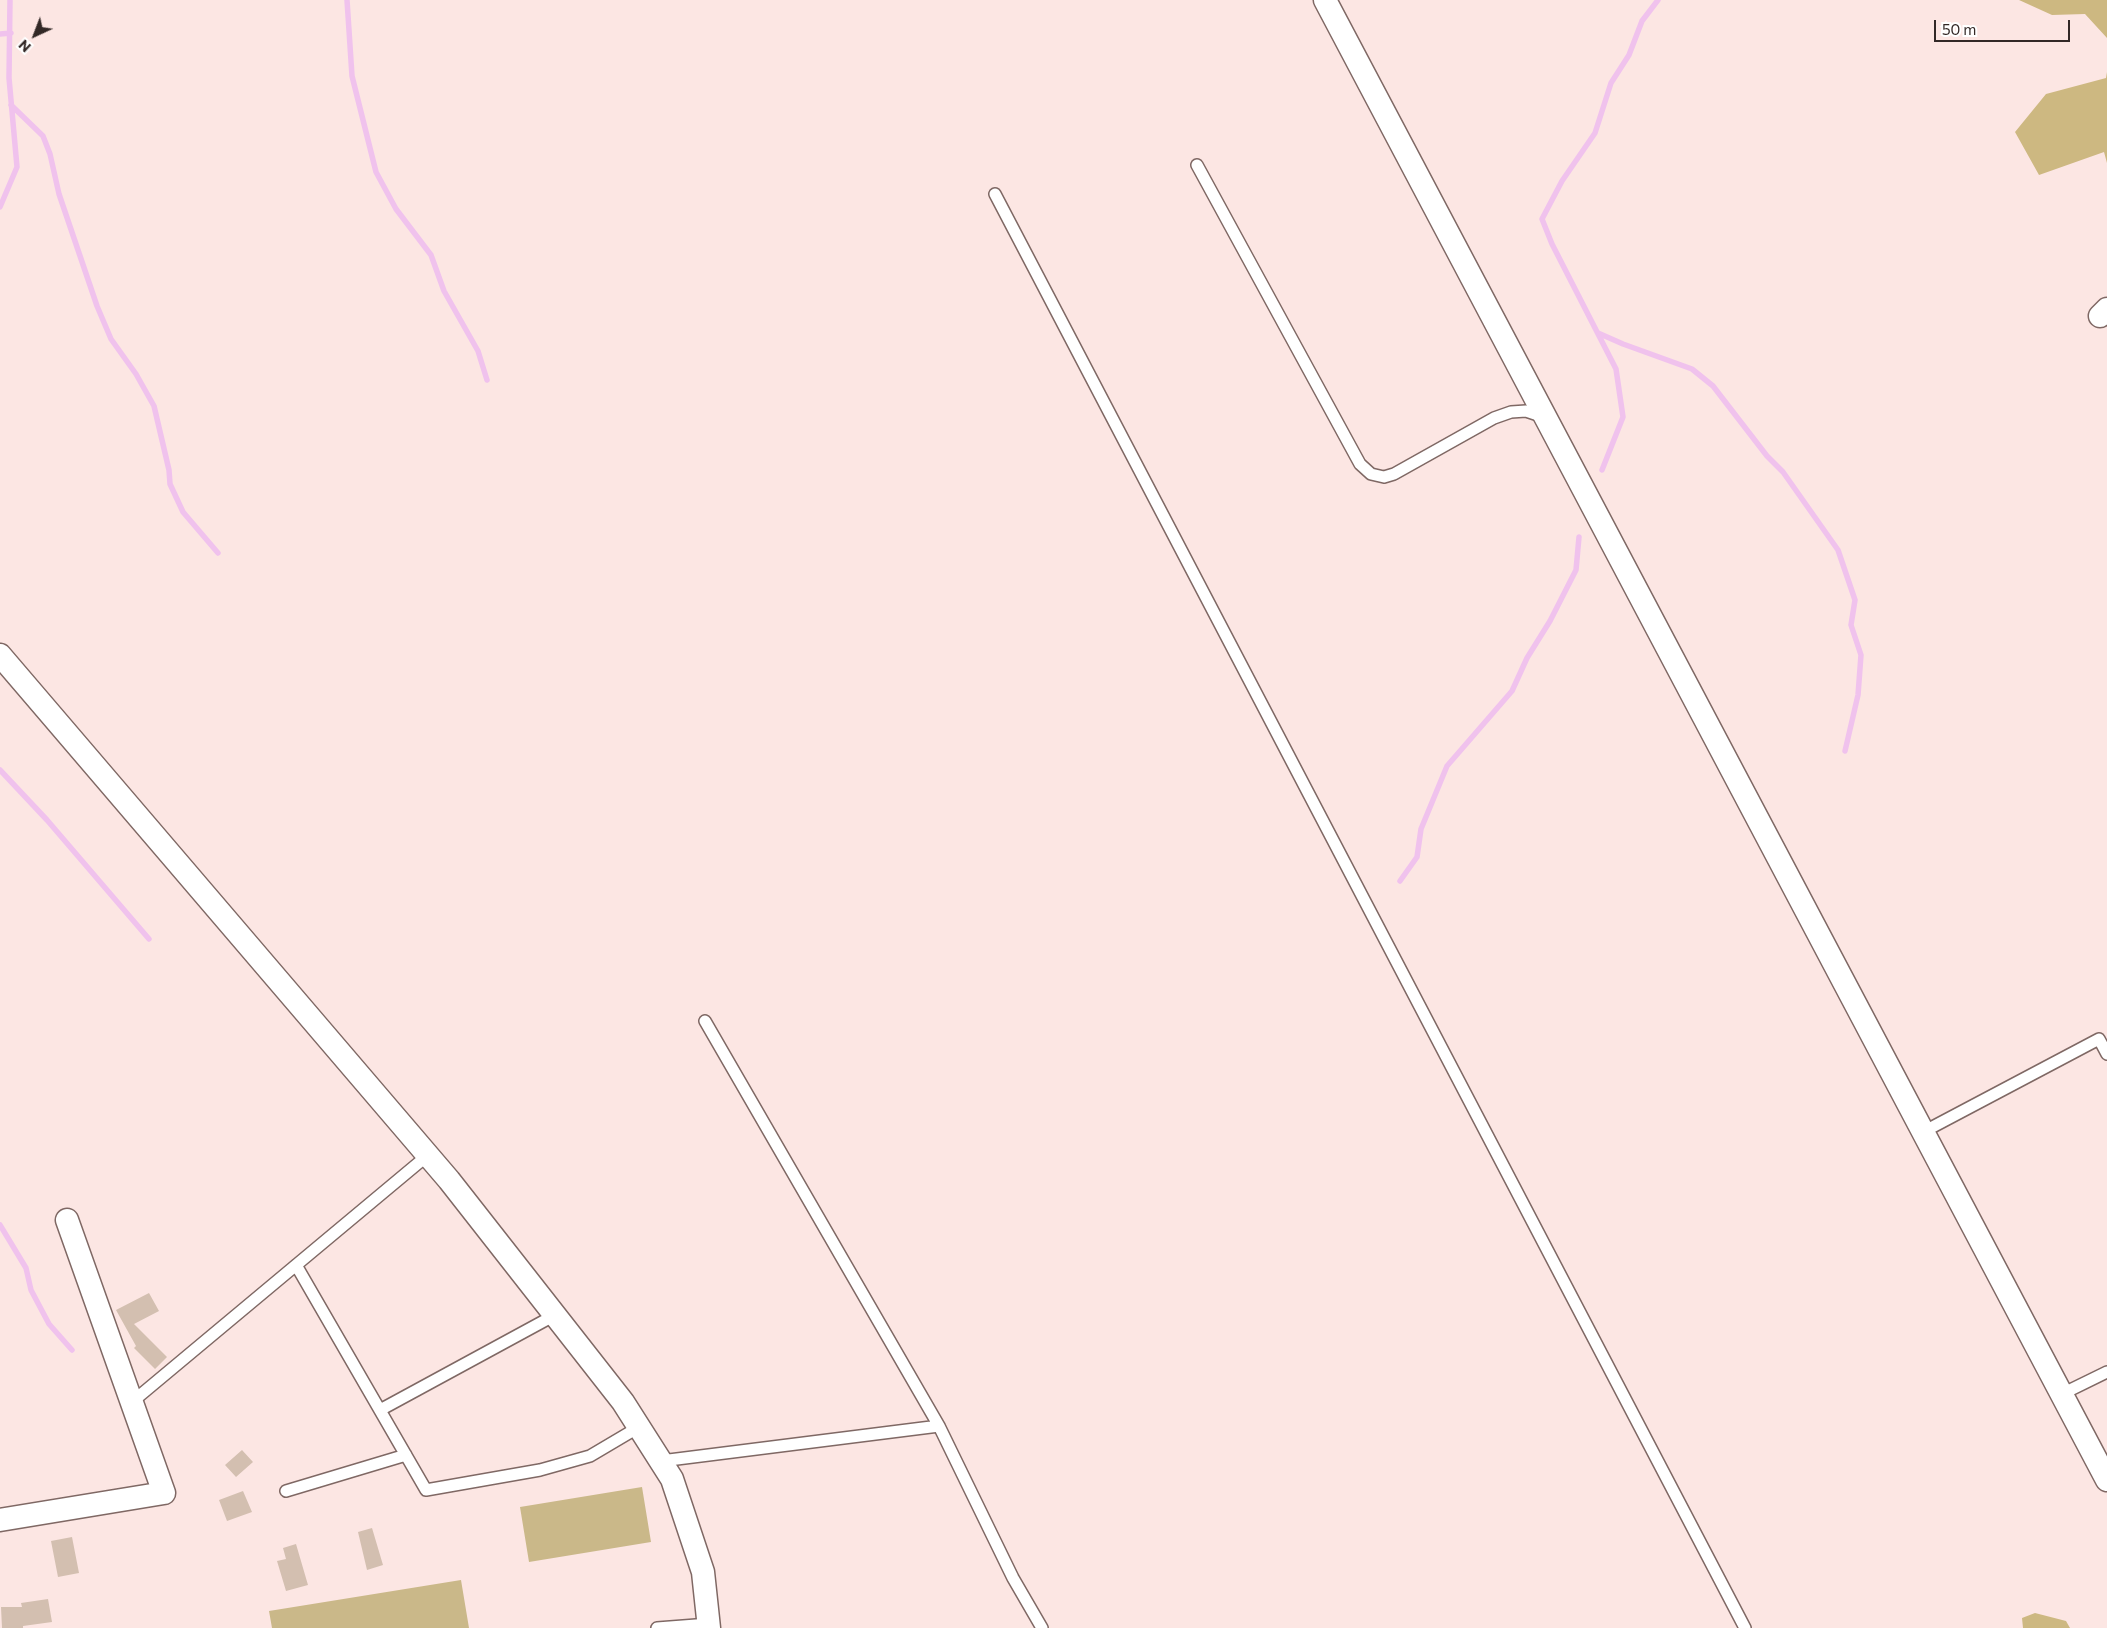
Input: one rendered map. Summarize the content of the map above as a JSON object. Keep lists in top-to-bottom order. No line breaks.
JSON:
{"scale_bar":"50 m","north":"bottom left"}
